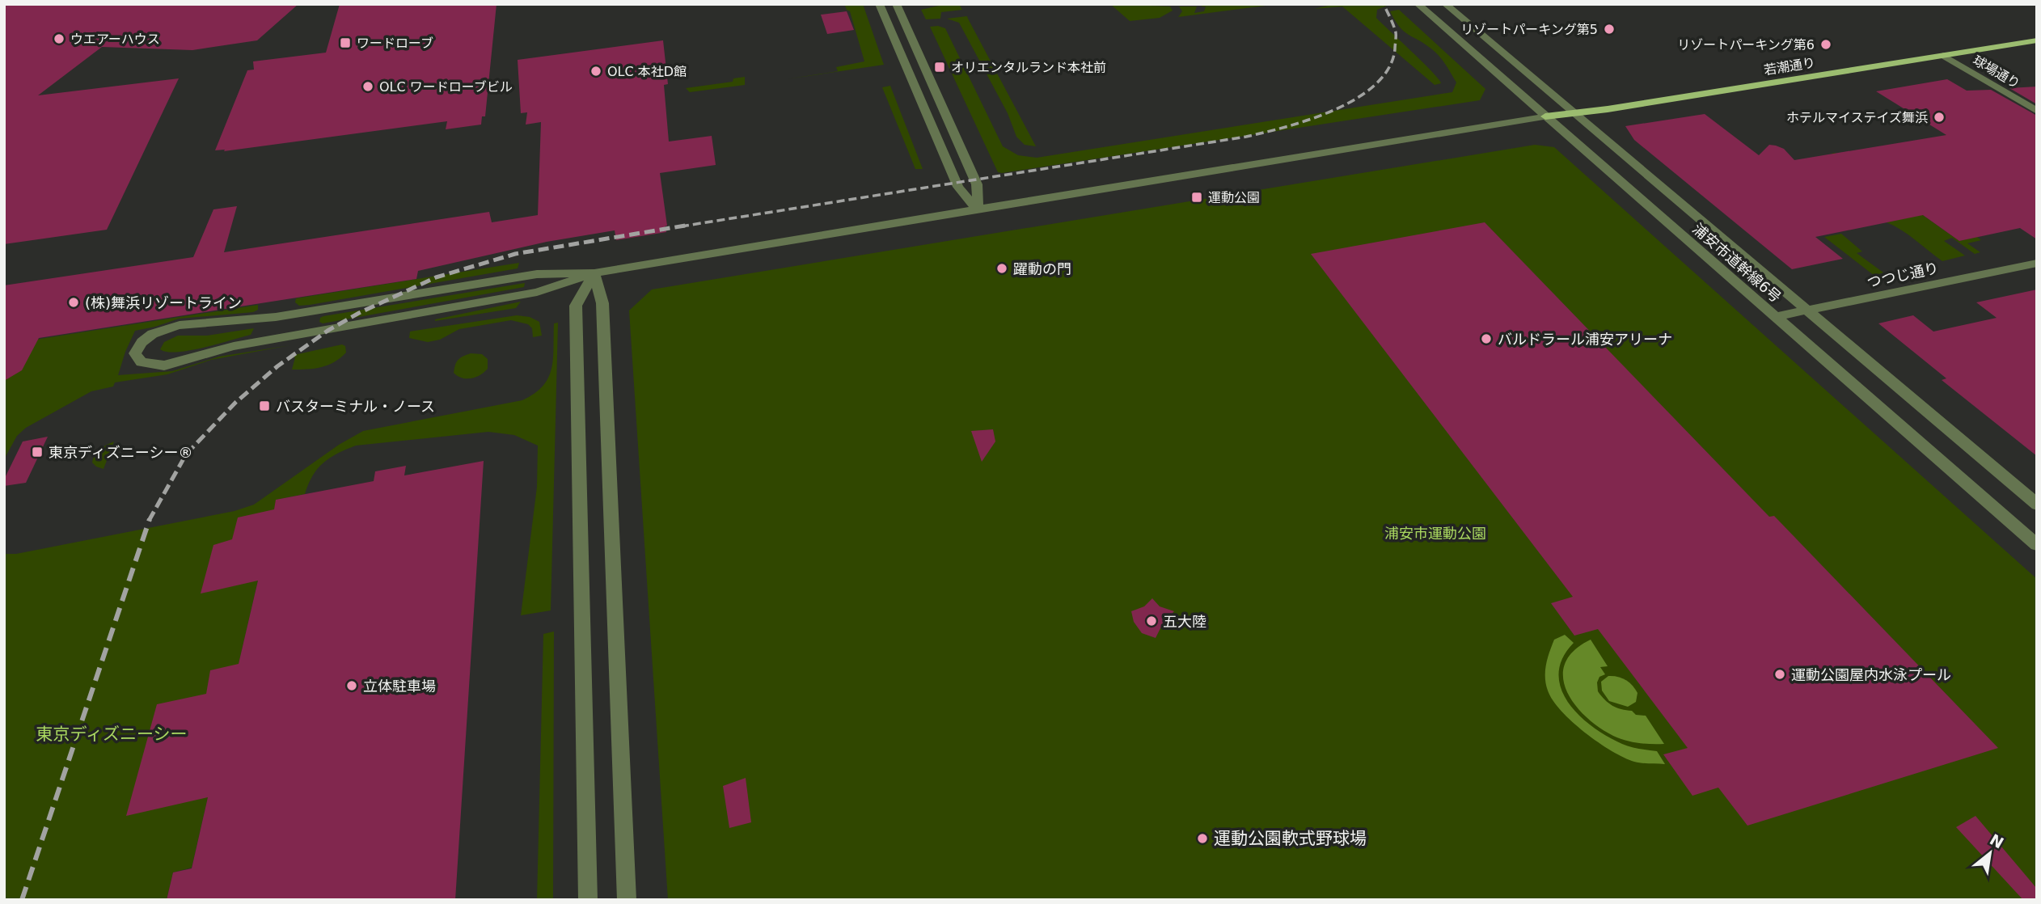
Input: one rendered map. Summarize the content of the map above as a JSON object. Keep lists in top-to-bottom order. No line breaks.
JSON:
{"streets":{"main road":["若潮通り"],"street":["球場通り","浦安市道幹線6号","つつじ通り"]},"crossings":[["若潮通り","球場通り"],["若潮通り","浦安市道幹線6号"],["浦安市道幹線6号","つつじ通り"]],"parks":["浦安市運動公園","東京ディズニーシー"],"places":{"other":["リゾートパーキング第5","ウエアーハウス","リゾートパーキング第6","OLC 本社D館","OLC ワードローブビル","ホテルマイステイズ舞浜","躍動の門","(株)舞浜リゾートライン","バルドラール浦安アリーナ","五大陸","運動公園屋内水泳プール","立体駐車場","運動公園軟式野球場"],"transit":["ワードローブ","オリエンタルランド本社前","運動公園","バスターミナル・ノース","東京ディズニーシー®"]},"north":"top right"}
